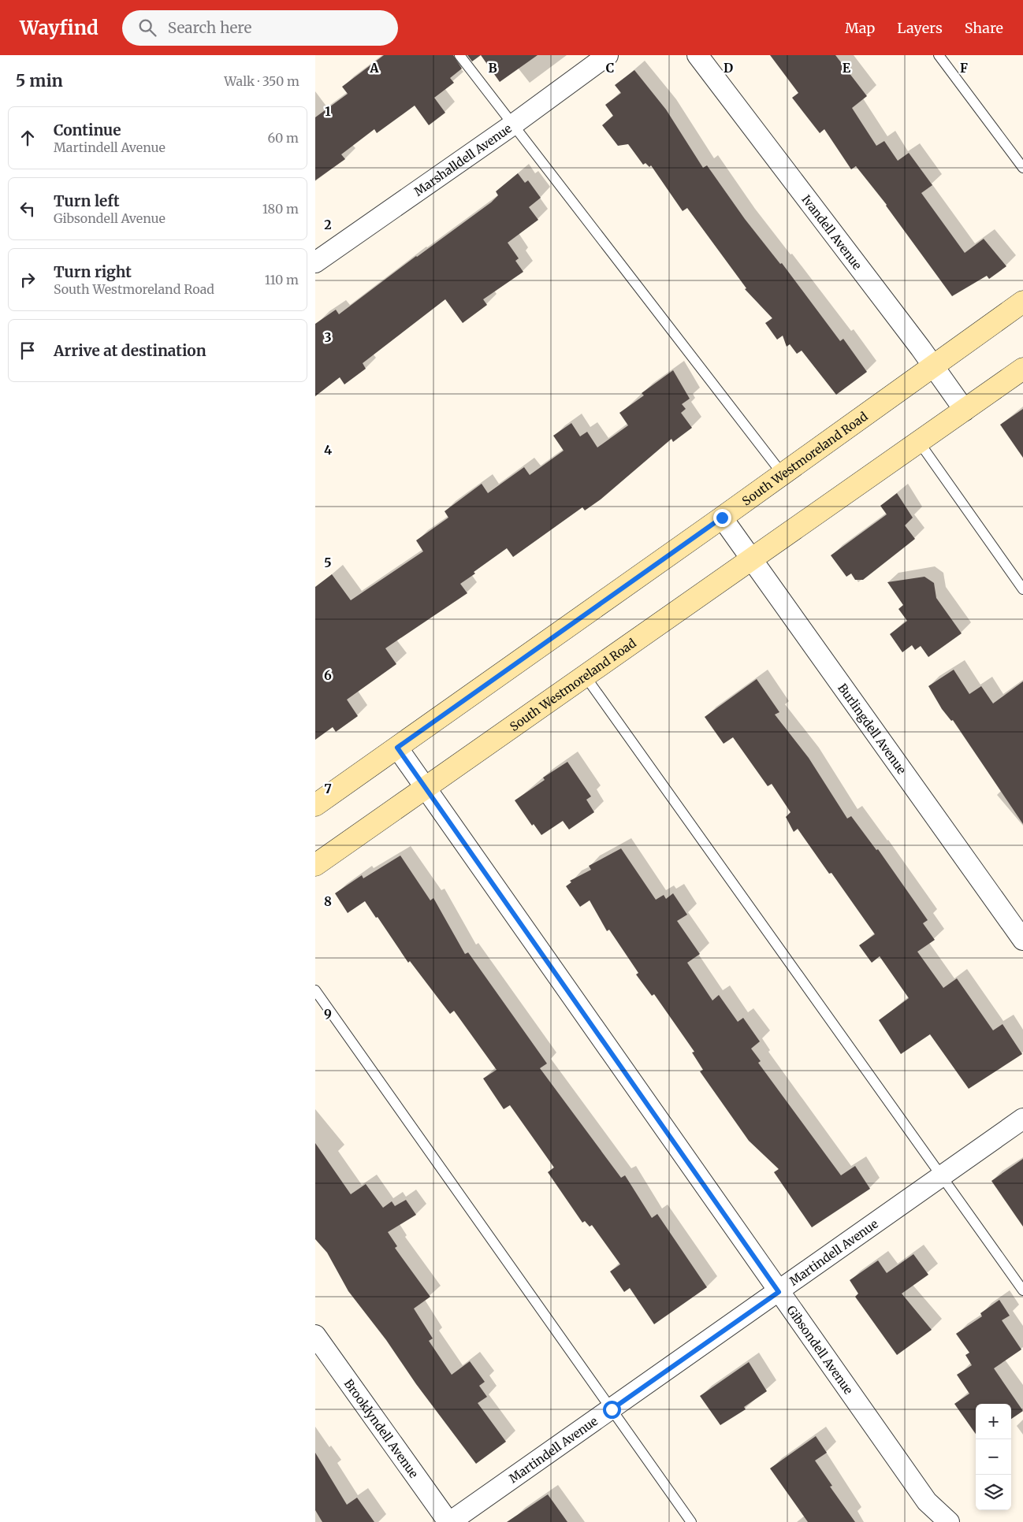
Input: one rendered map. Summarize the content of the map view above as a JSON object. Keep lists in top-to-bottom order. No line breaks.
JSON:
{"streets":{"main road":["South Westmoreland Road"],"street":["Marshalldell Avenue","Ivandell Avenue","Burlingdell Avenue","Martindell Avenue","Gibsondell Avenue","Brooklyndell Avenue"]},"crossings":[["Ivandell Avenue","South Westmoreland Road"],["South Westmoreland Road","Burlingdell Avenue"],["South Westmoreland Road","Gibsondell Avenue"],["Martindell Avenue","Gibsondell Avenue"],["Martindell Avenue","Brooklyndell Avenue"]],"page":{"header":"Wayfind","search":"Search here","nav":["Map","Layers","Share"],"heading":["5 min","Walk · 350 m"],"list":[["Continue","Martindell Avenue","60 m"],["Turn left","Gibsondell Avenue","180 m"],["Turn right","South Westmoreland Road","110 m"],"Arrive at destination"],"map_buttons":["+","−"]},"grid":{"columns":["A","B","C","D","E","F"],"rows":["1","2","3","4","5","6","7","8","9"]}}
